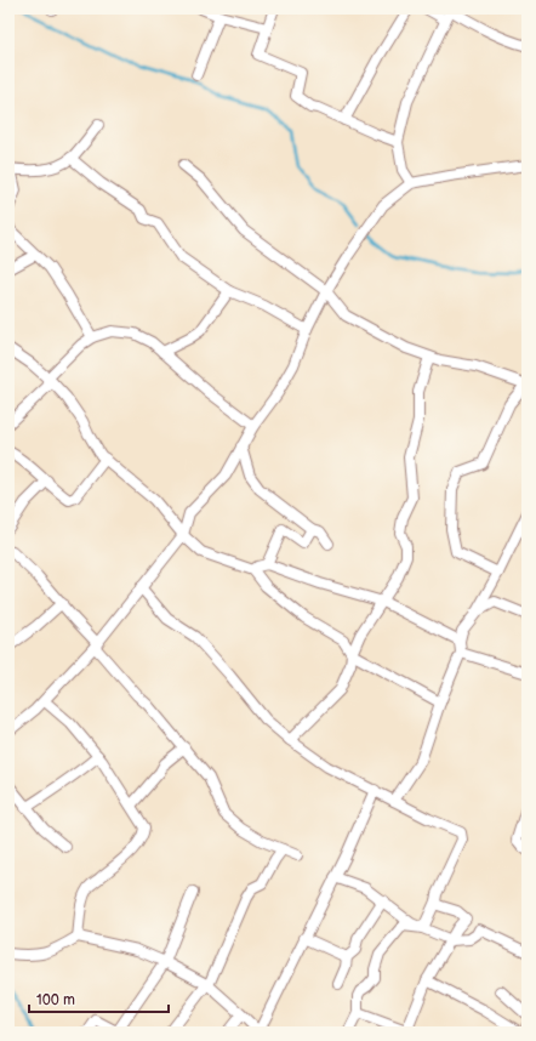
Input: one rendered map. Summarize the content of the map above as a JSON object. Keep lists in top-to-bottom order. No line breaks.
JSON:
{"scale_bar":"100 m"}
